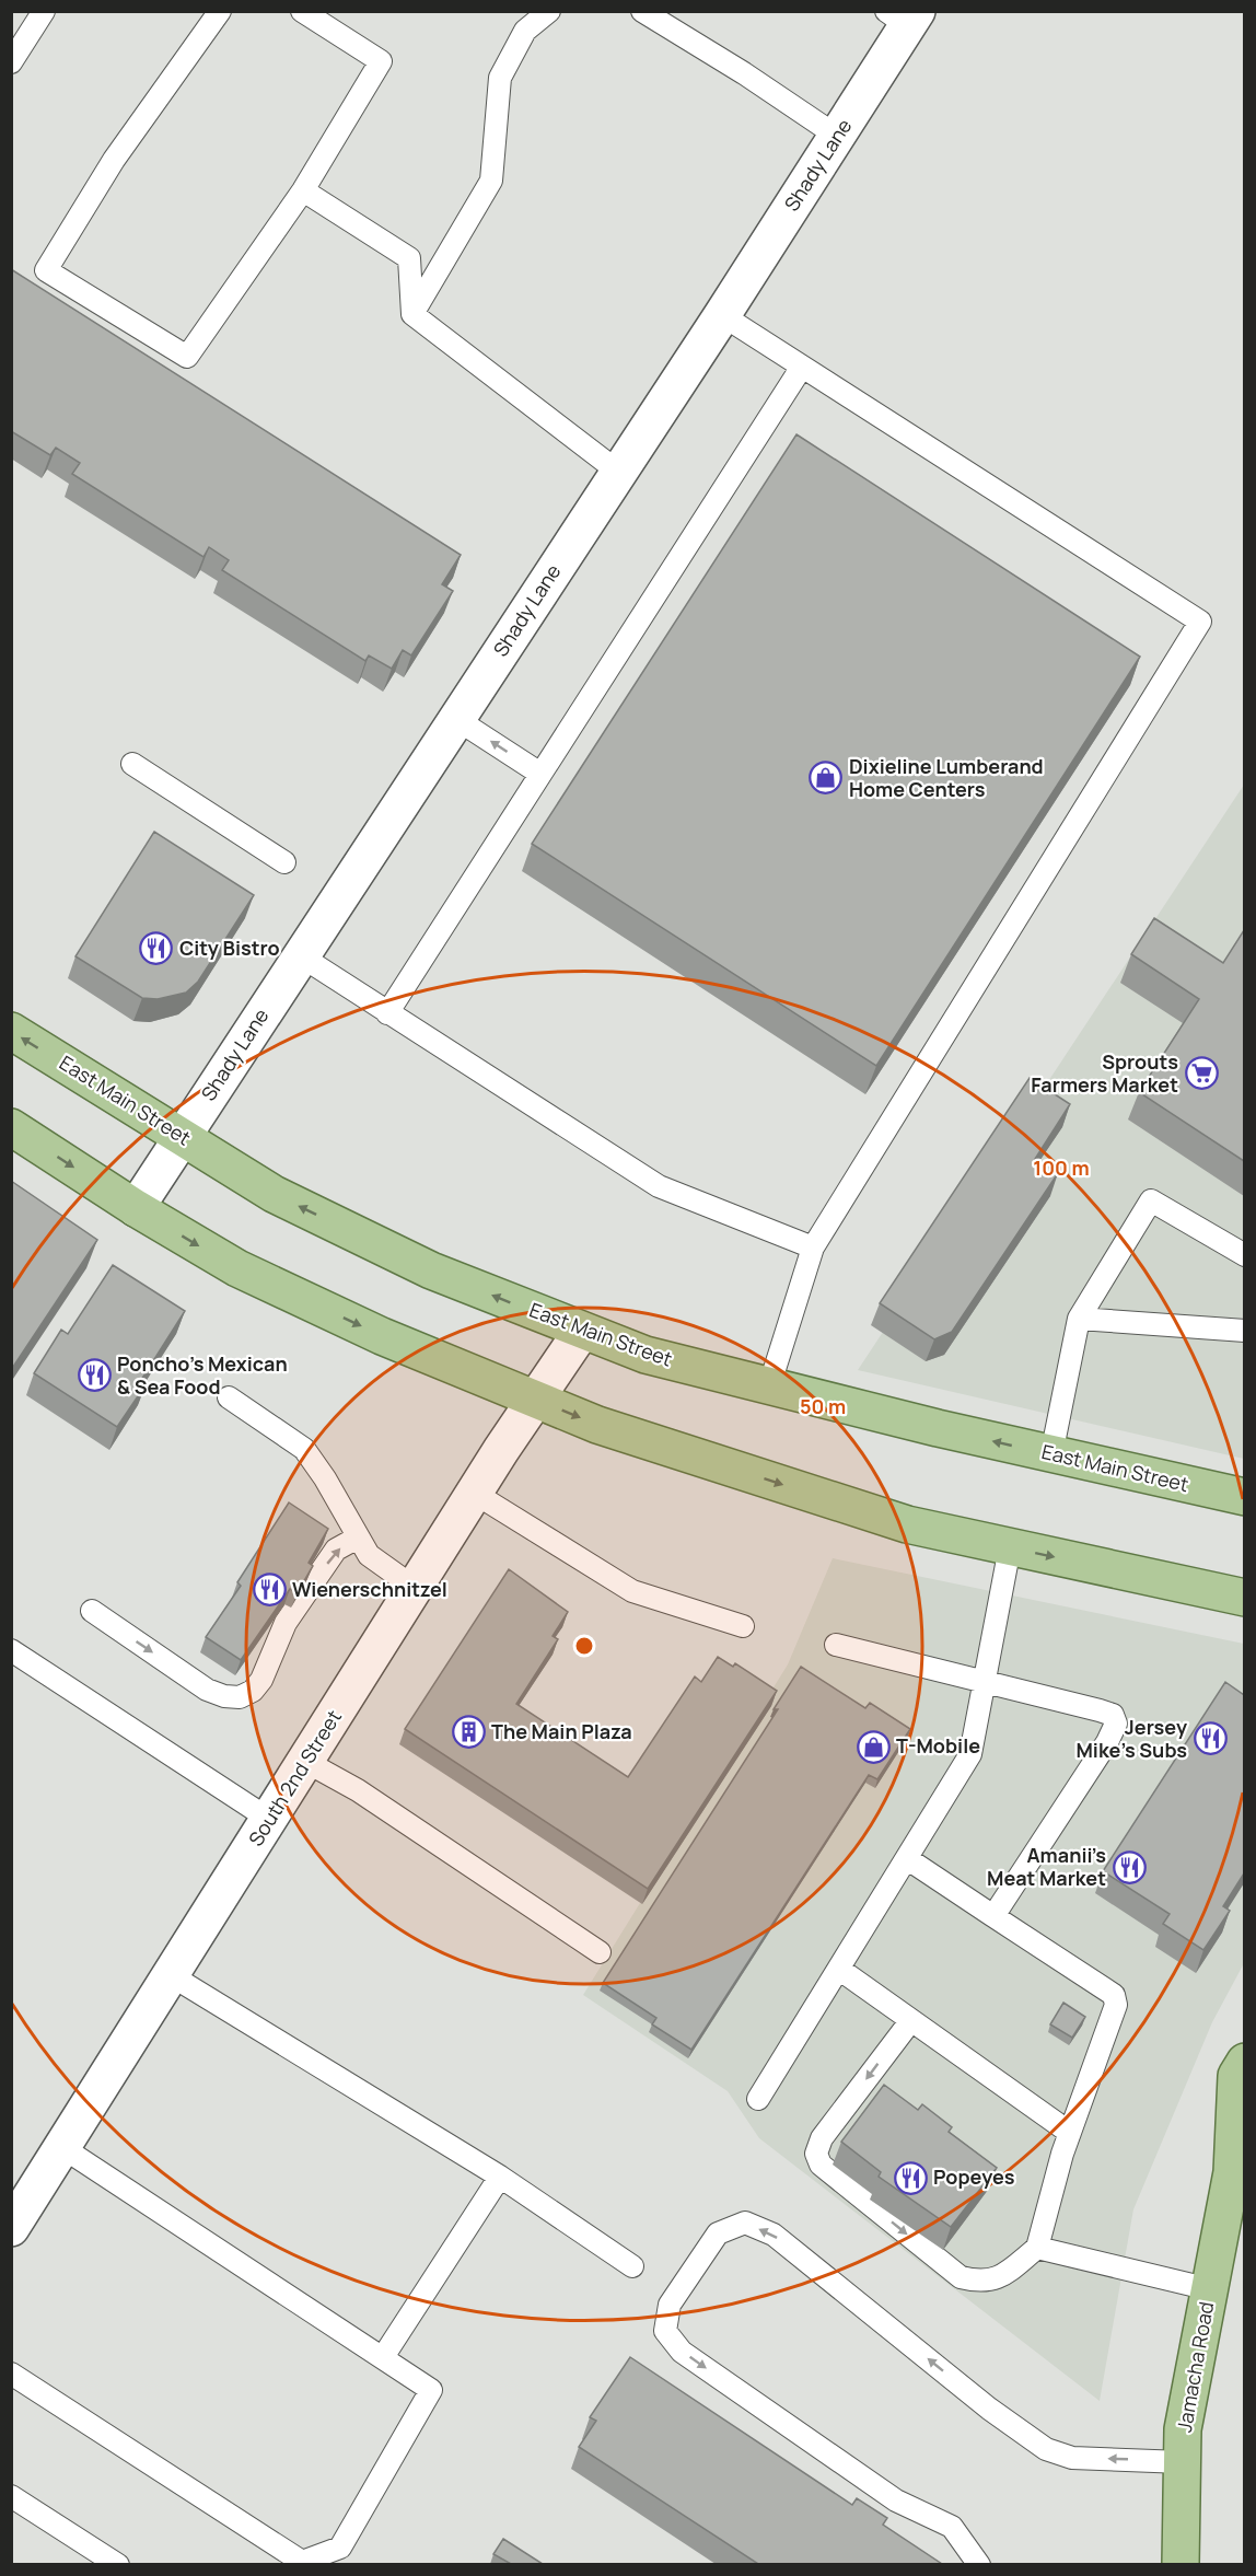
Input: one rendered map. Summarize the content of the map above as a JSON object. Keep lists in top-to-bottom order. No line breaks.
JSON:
{"streets":{"main road":["East Main Street","Jamacha Road"],"street":["Shady Lane","South 2nd Street"]},"crossings":[["Shady Lane","East Main Street"],["East Main Street","South 2nd Street"]],"places":{"shop":["Dixieline Lumberand Home Centers","T-Mobile"],"restaurant":["City Bistro","Poncho's Mexican & Sea Food","Wienerschnitzel","Jersey Mike's Subs","Amanii’s Meat Market","Popeyes"],"supermarket":["Sprouts Farmers Market"],"building":["The Main Plaza"]},"rings":["100 m","50 m"]}
